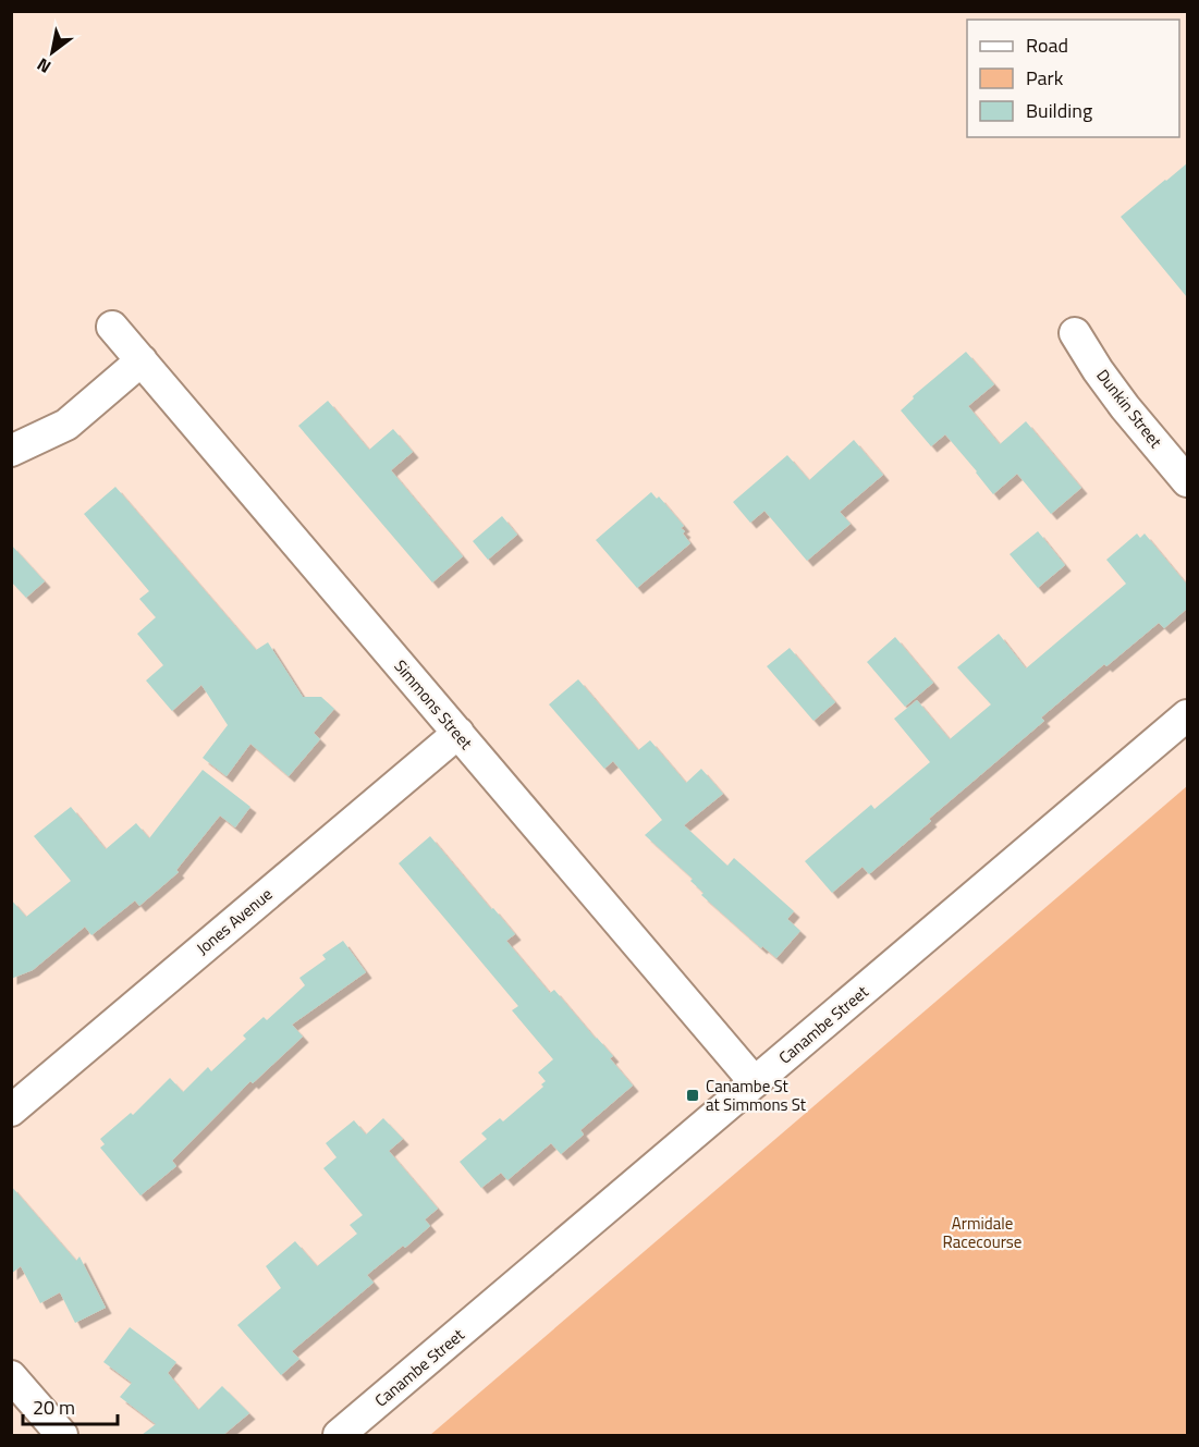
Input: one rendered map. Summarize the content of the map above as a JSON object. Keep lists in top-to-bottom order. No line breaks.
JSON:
{"streets":{"street":["Dunkin Street","Simmons Street","Jones Avenue","Canambe Street"]},"crossings":[["Simmons Street","Jones Avenue"],["Simmons Street","Canambe Street"]],"parks":["Armidale Racecourse"],"places":{"transit":["Canambe St at Simmons St"]},"legend":["Road","Park","Building"],"scale_bar":"20 m","north":"bottom left"}
